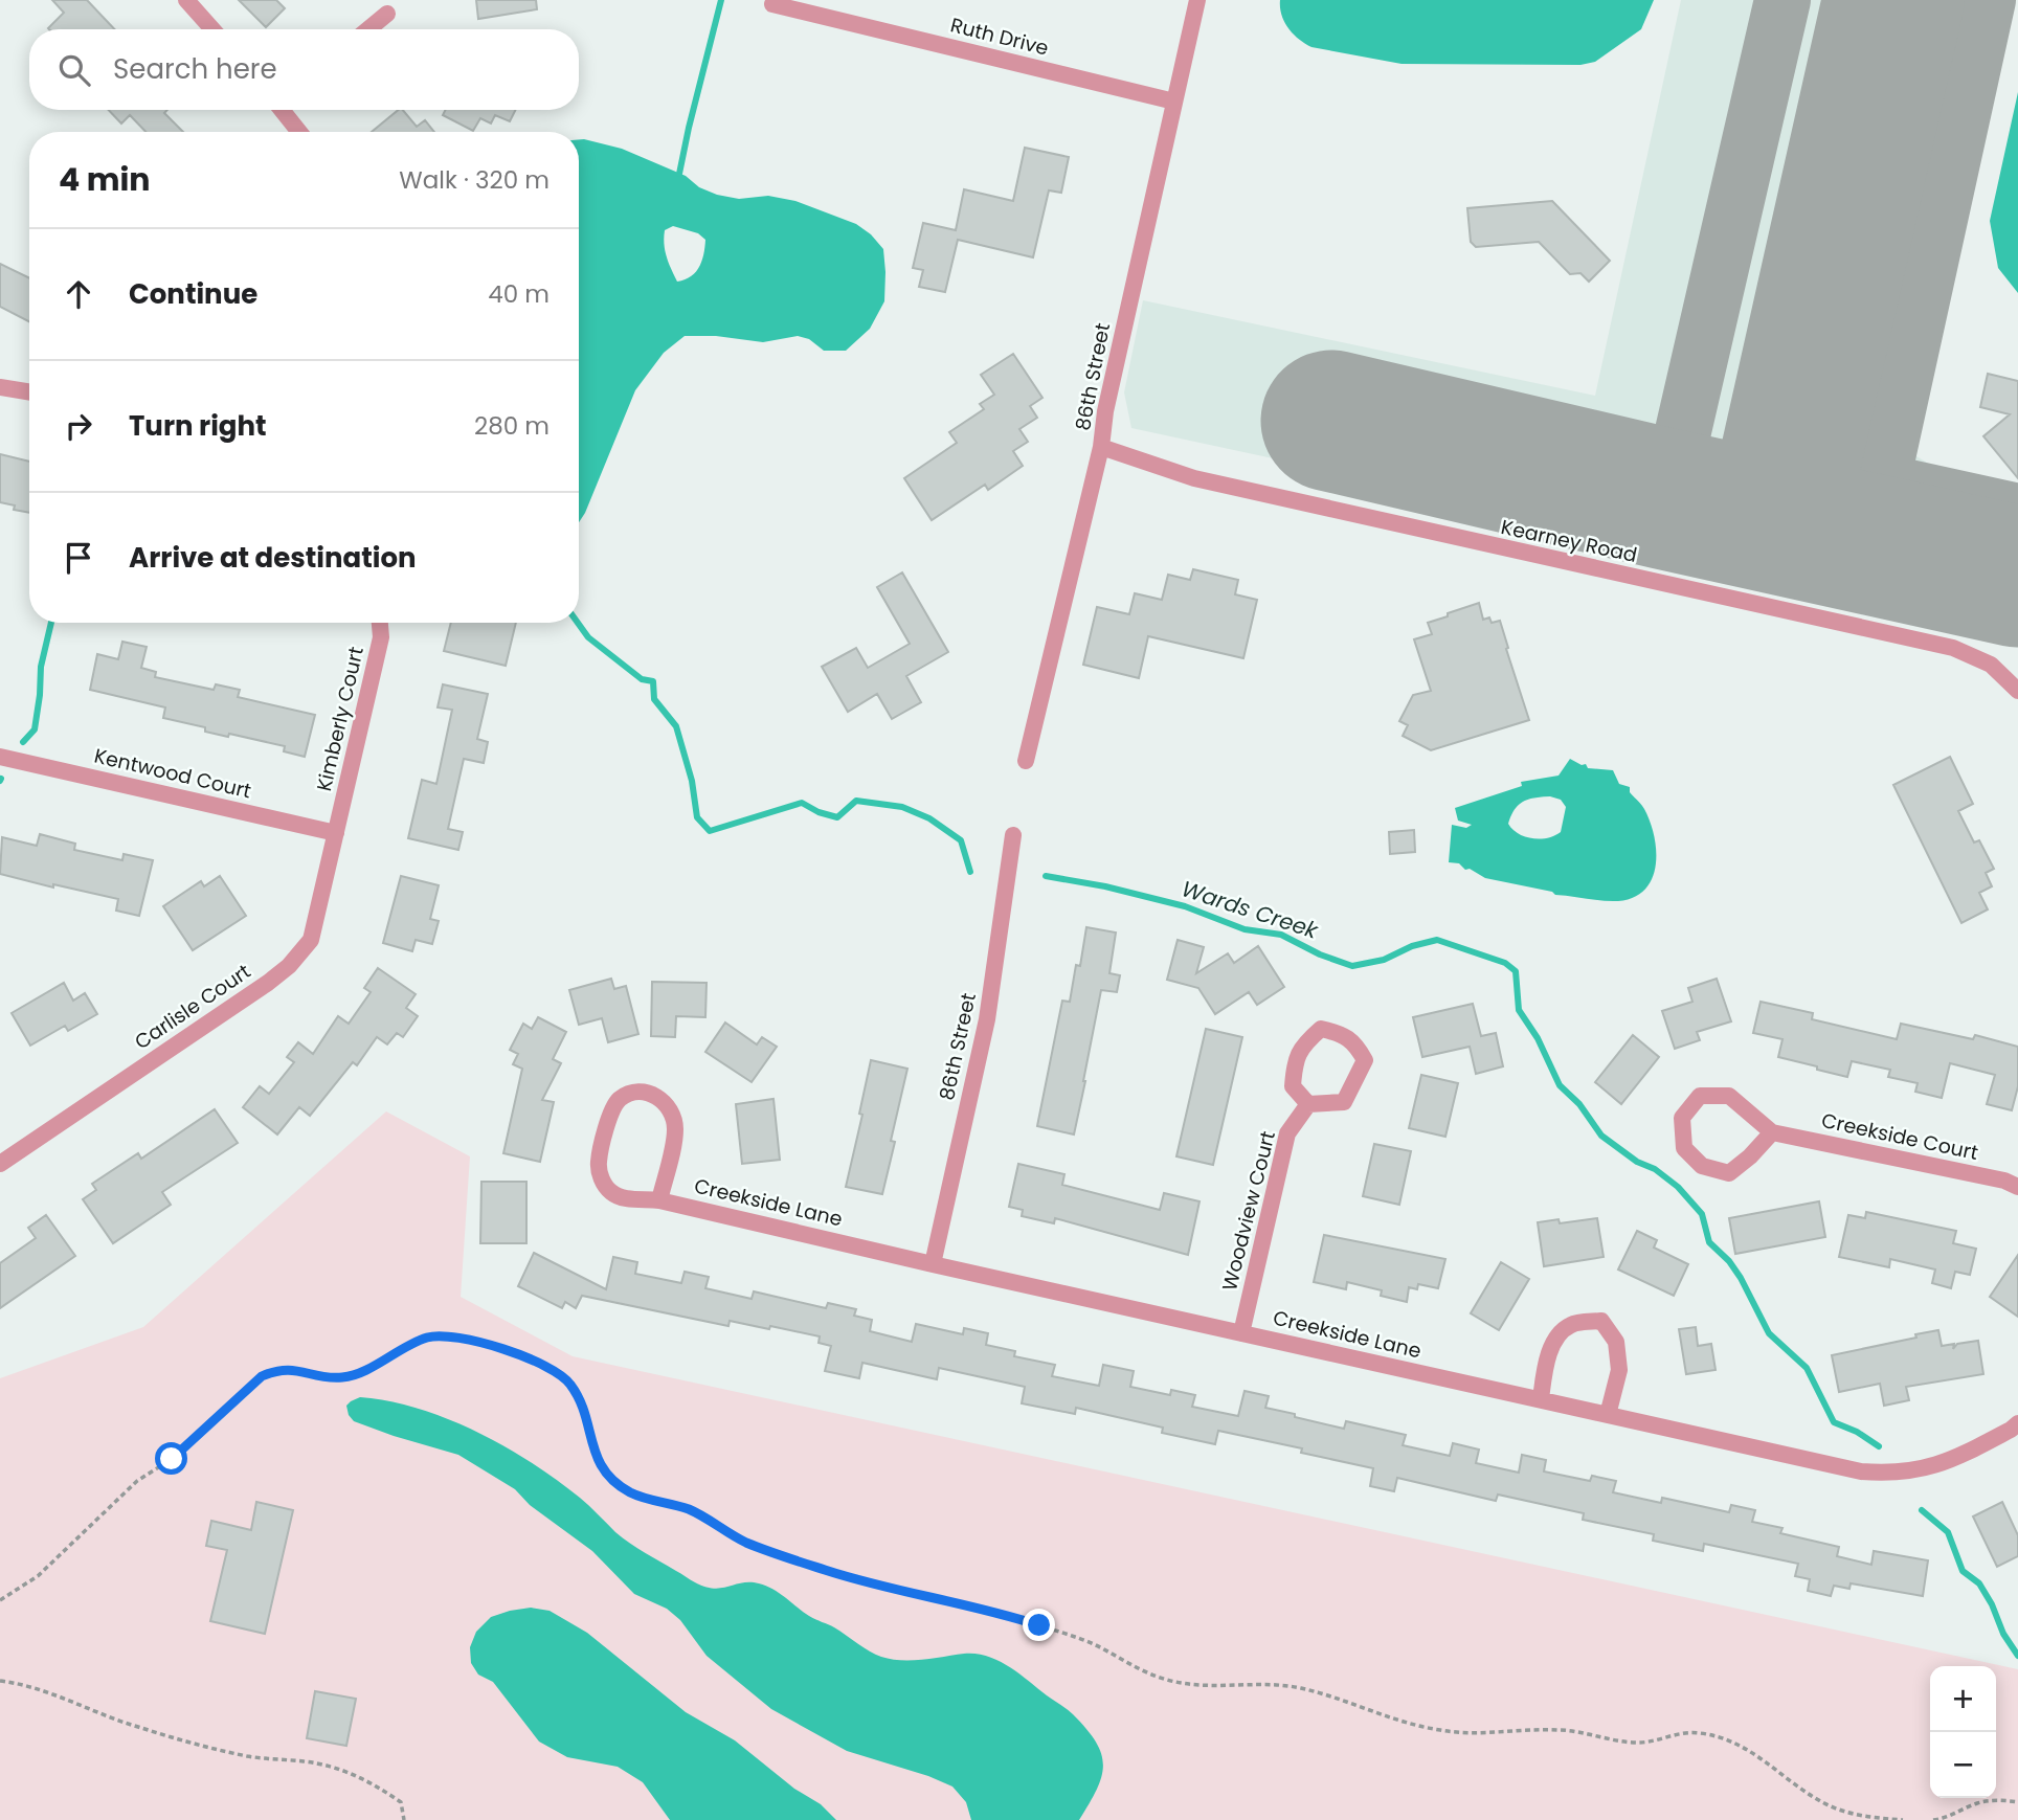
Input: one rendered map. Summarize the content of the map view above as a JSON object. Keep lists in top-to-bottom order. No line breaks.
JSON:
{"streets":{"street":["Ruth Drive","86th Street","Kearney Road","Kimberly Court","Kentwood Court","Carlisle Court","Creekside Court","Creekside Lane","Woodview Court"]},"crossings":[["Ruth Drive","86th Street"],["86th Street","Kearney Road"],["86th Street","Creekside Lane"],["Kimberly Court","Kentwood Court"],["Kimberly Court","Carlisle Court"],["Kentwood Court","Carlisle Court"],["Creekside Lane","Woodview Court"]],"water":["Wards Creek"],"page":{"search":"Search here","heading":["4 min","Walk · 320 m"],"list":[["Continue","40 m"],["Turn right","280 m"],"Arrive at destination"],"map_buttons":["+","−"]}}
